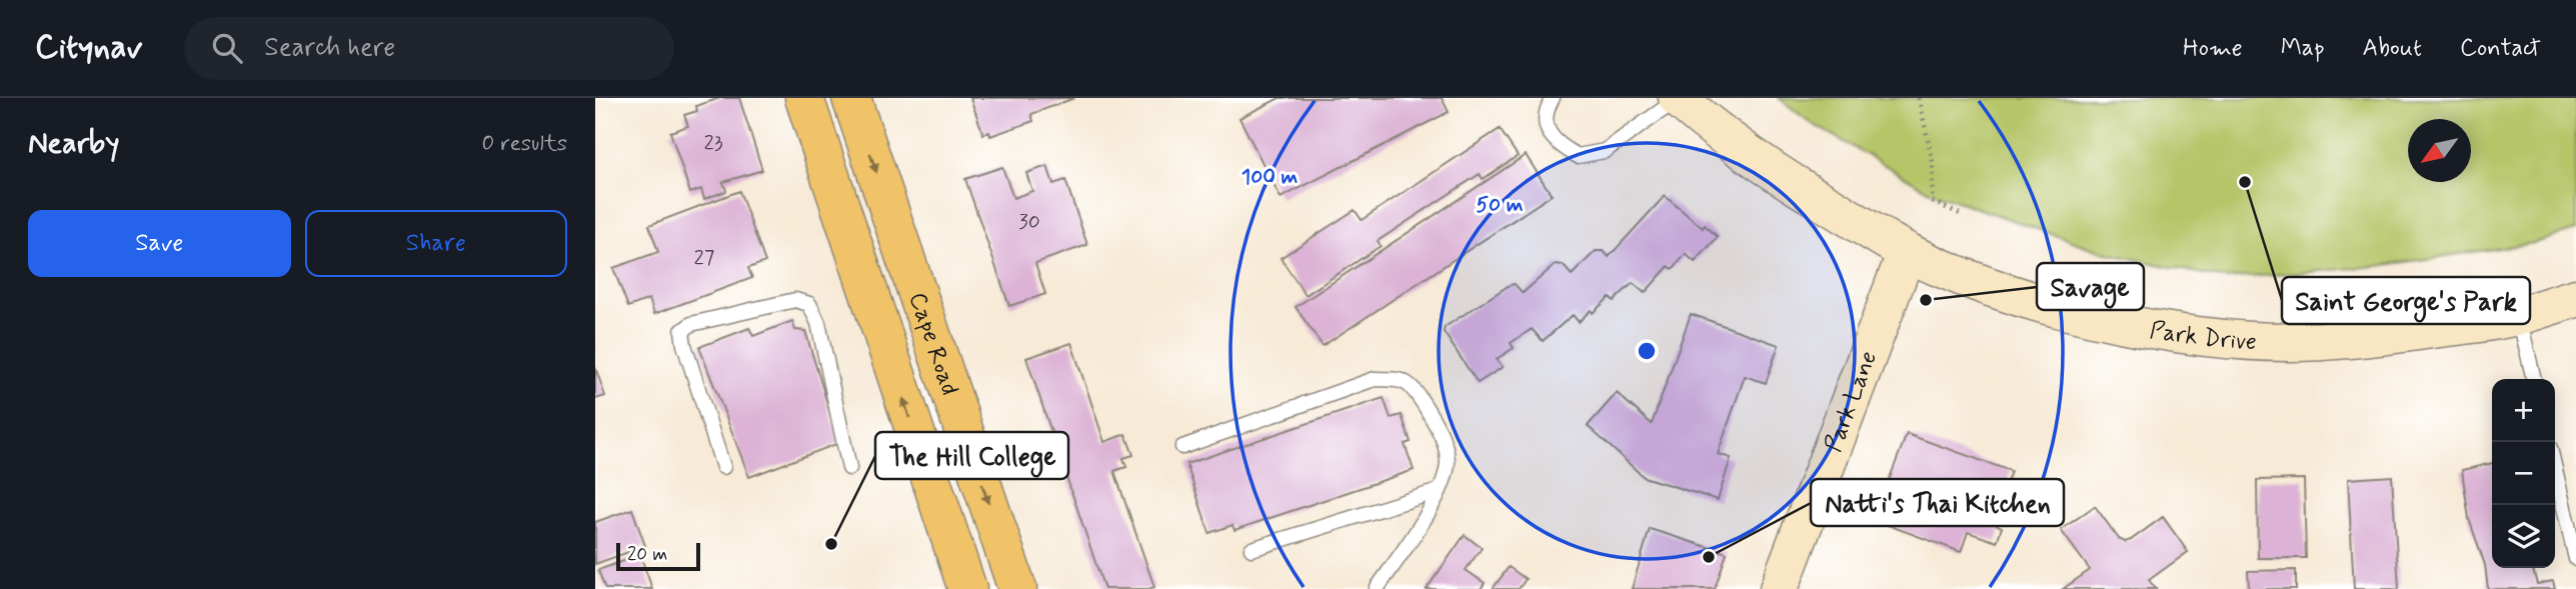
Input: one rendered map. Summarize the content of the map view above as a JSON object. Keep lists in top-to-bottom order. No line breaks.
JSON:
{"streets":{"main road":["Cape Road"],"street":["Park Drive","Park Lane"]},"crossings":[["Park Drive","Park Lane"]],"places":["Saint George's Park","Savage","The Hill College","Natti's Thai Kitchen"],"house_numbers":["23","30","27"],"scale_bar":"20 m","north":"bottom left","page":{"header":"Citynav","search":"Search here","nav":["Home","Map","About","Contact"],"heading":["Nearby","0 results"],"buttons":["Save","Share"],"map_buttons":["+","−"],"scale":"20 m"},"rings":["100 m","50 m"]}
